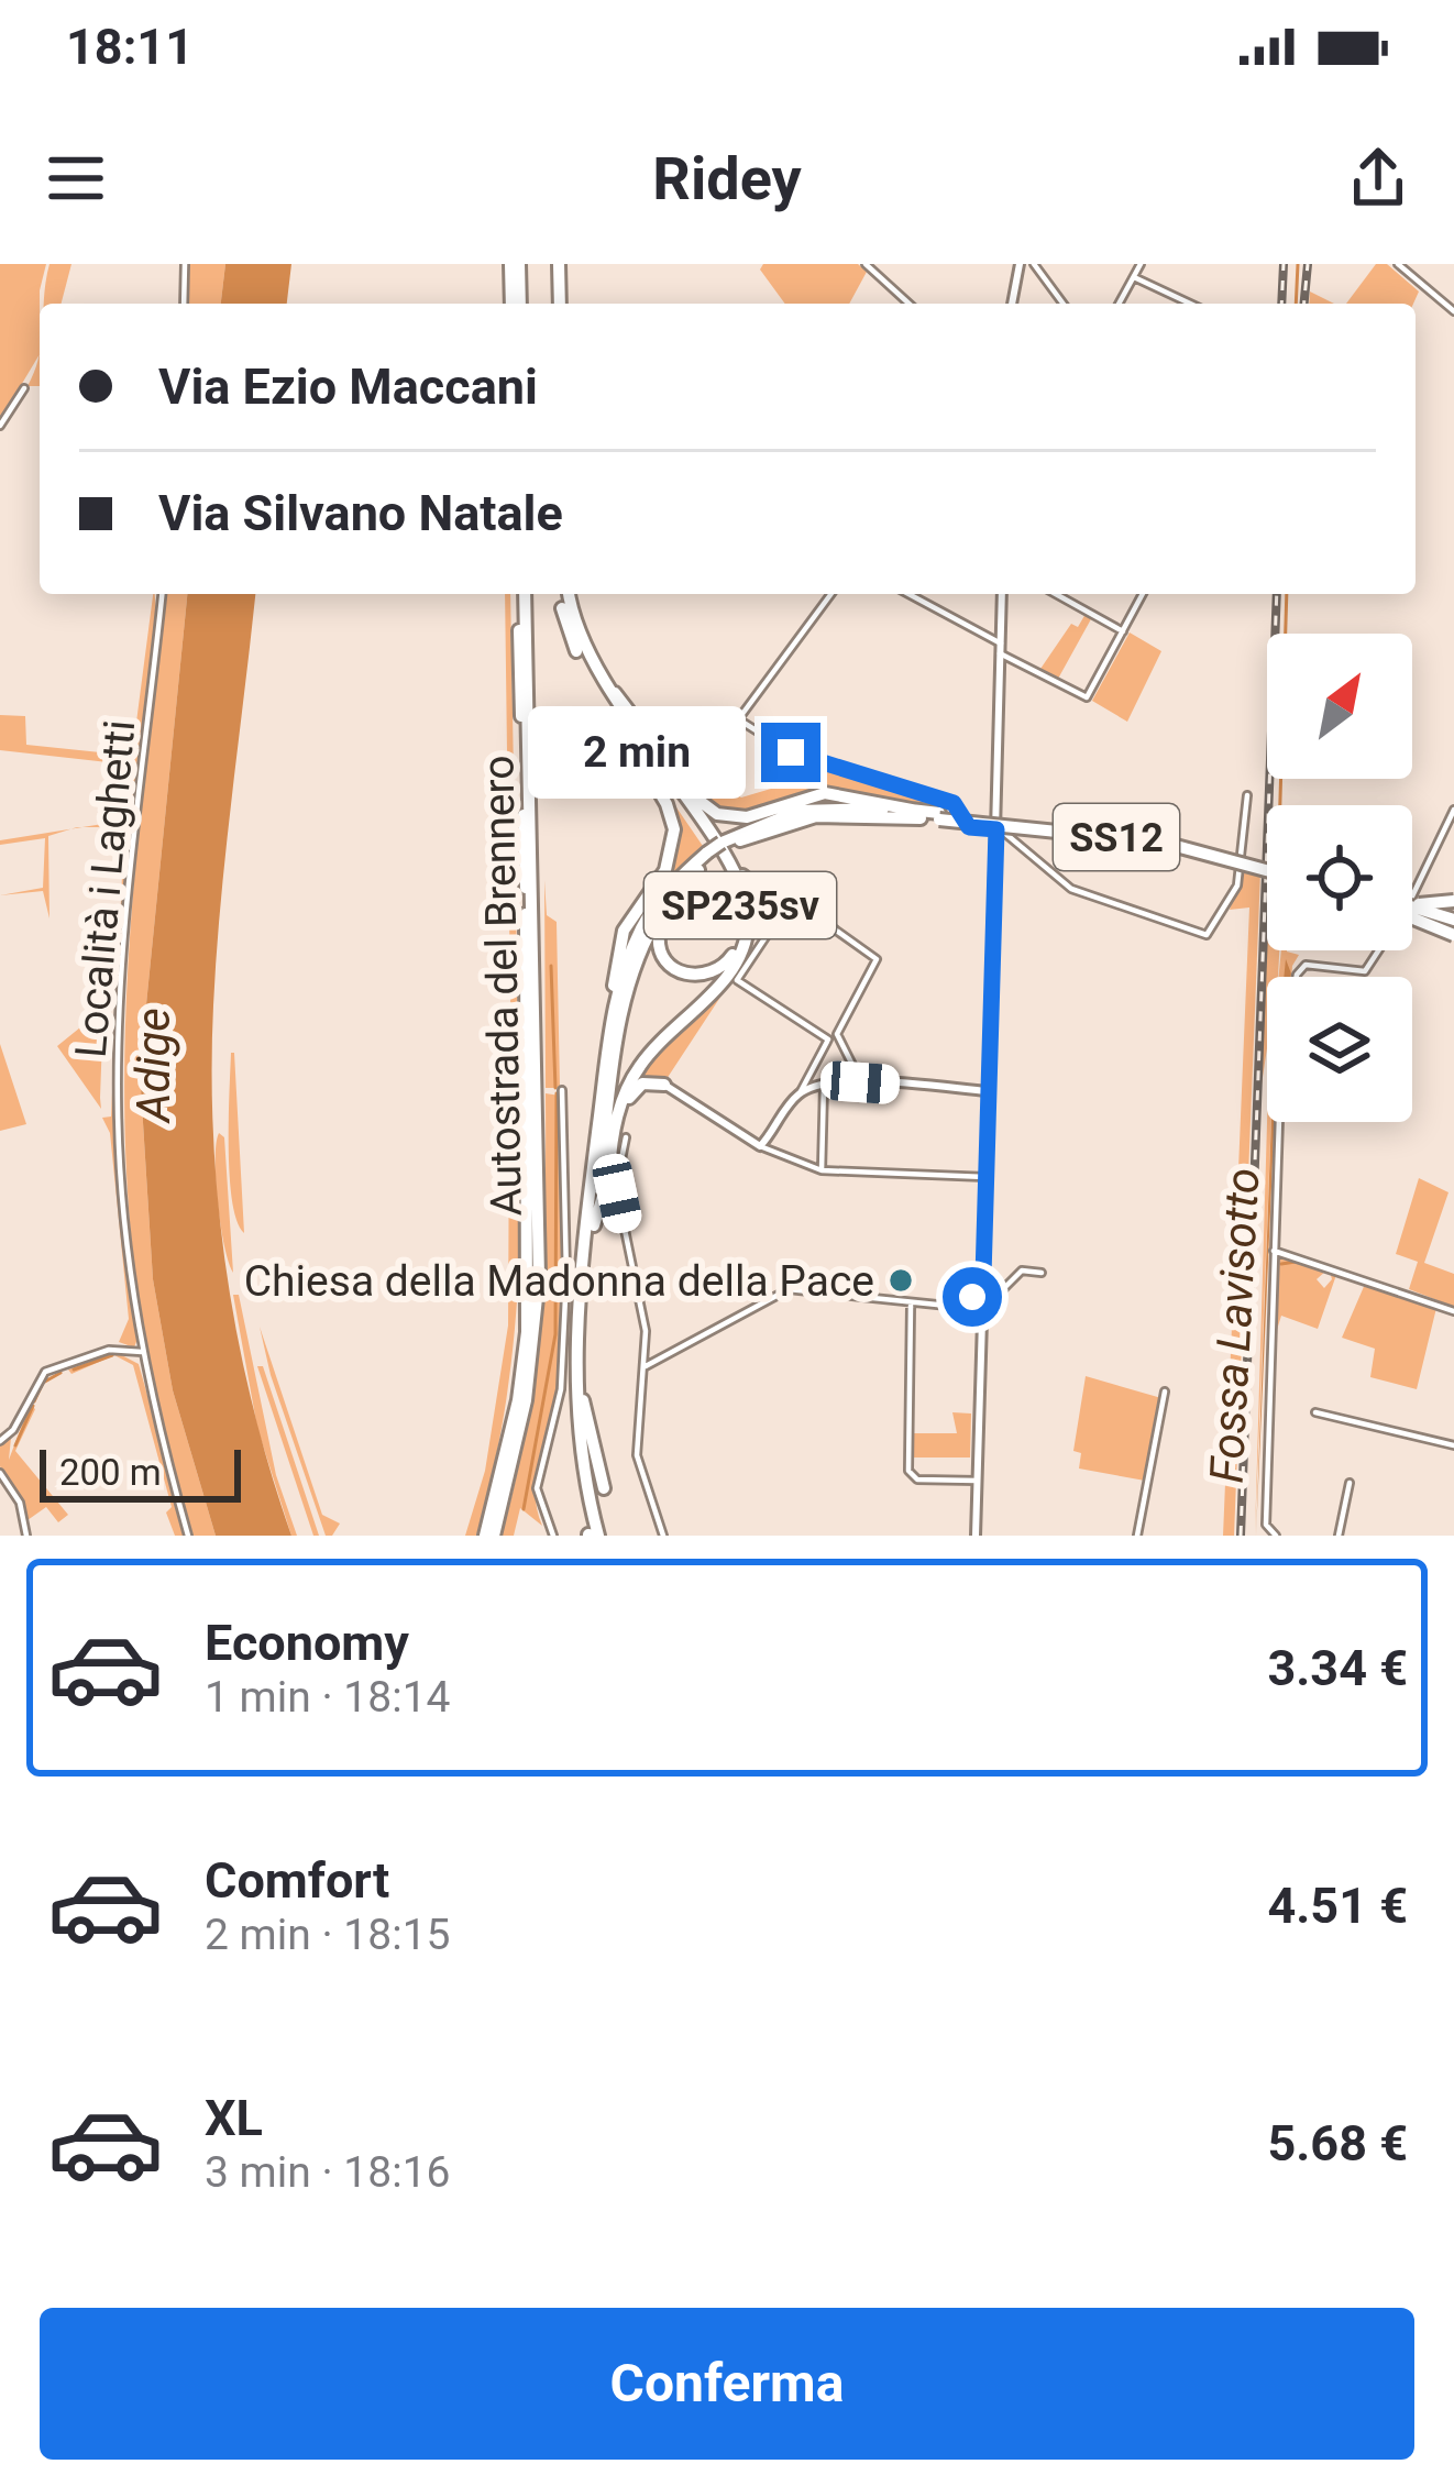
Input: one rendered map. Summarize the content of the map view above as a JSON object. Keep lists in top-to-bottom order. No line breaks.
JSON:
{"streets":{"highway":["SS12","SP235sv","Autostrada del Brennero"],"street":["Località i Laghetti"]},"crossings":[["SS12","SP235sv"]],"water":["Adige","Fossa Lavisotto"],"places":["Chiesa della Madonna della Pace"],"scale_bar":"200 m","north":"top right","page":{"status":"18:11","header":"Ridey","banner":["Via Ezio Maccani","Via Silvano Natale"],"bubble":"2 min","scale":"200 m","list":[{"name":"Economy","note":"1 min · 18:14","value":"3.34 €"},{"name":"Comfort","note":"2 min · 18:15","value":"4.51 €"},{"name":"XL","note":"3 min · 18:16","value":"5.68 €"}],"buttons":"Conferma"}}
